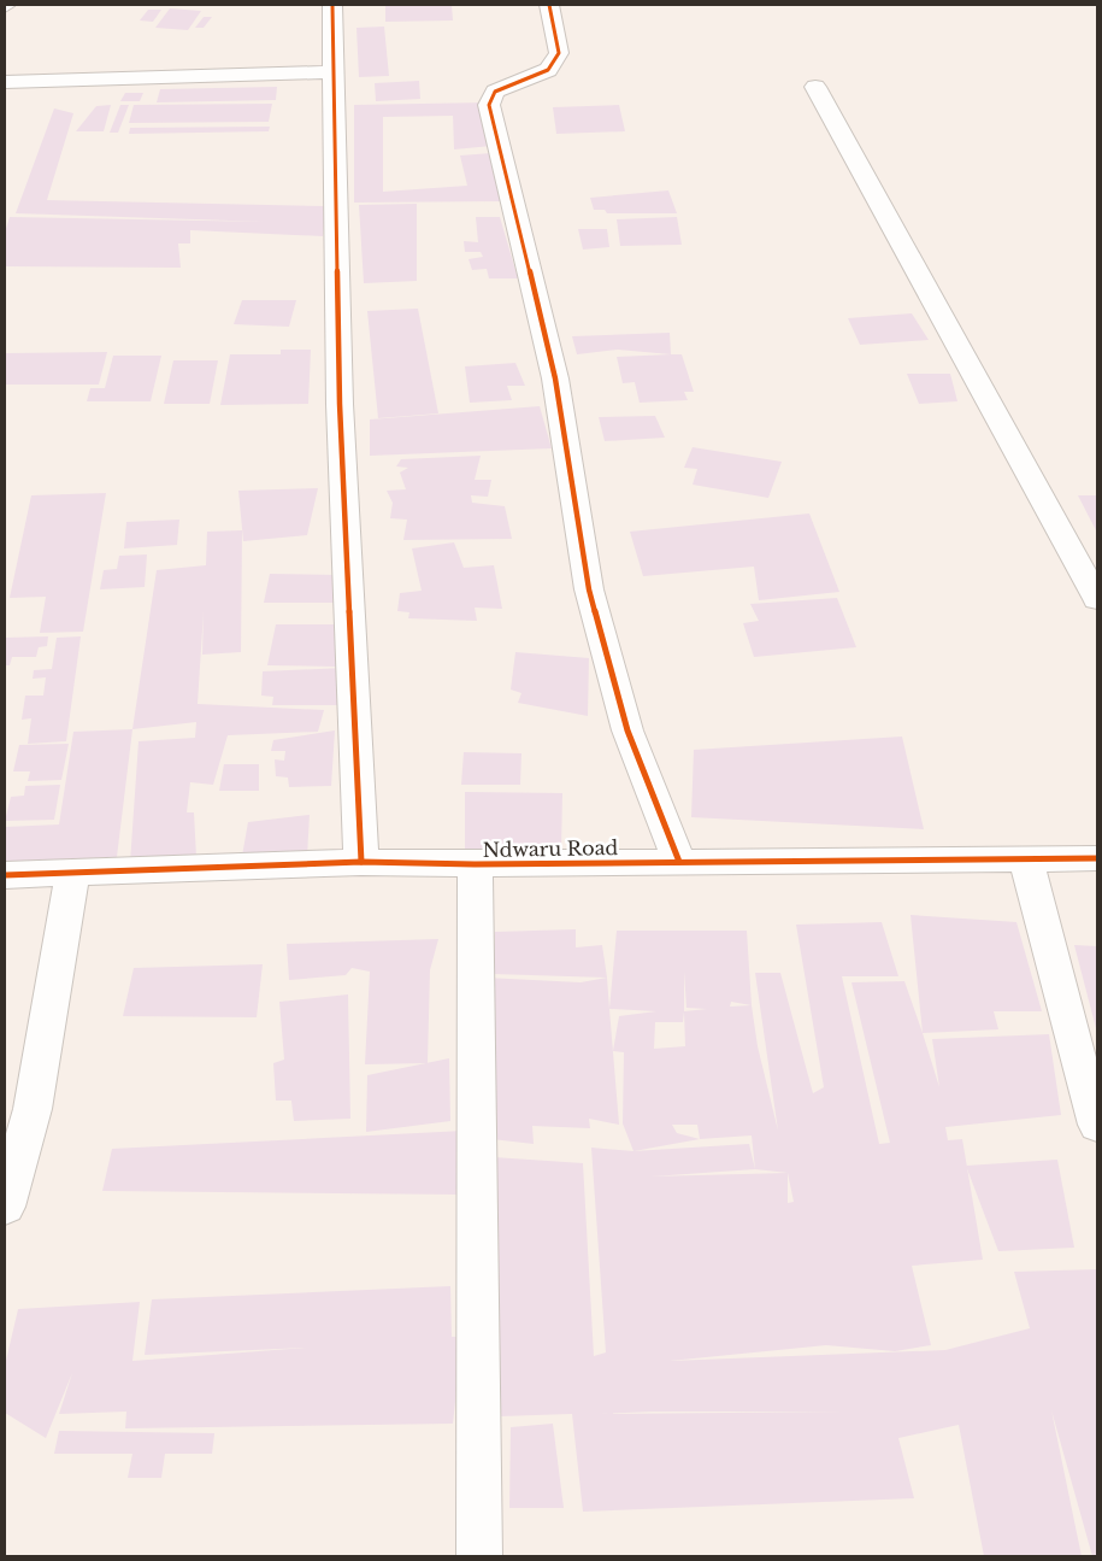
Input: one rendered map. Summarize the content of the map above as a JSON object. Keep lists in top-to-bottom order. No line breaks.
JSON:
{"streets":{"street":["Ndwaru Road"]}}
